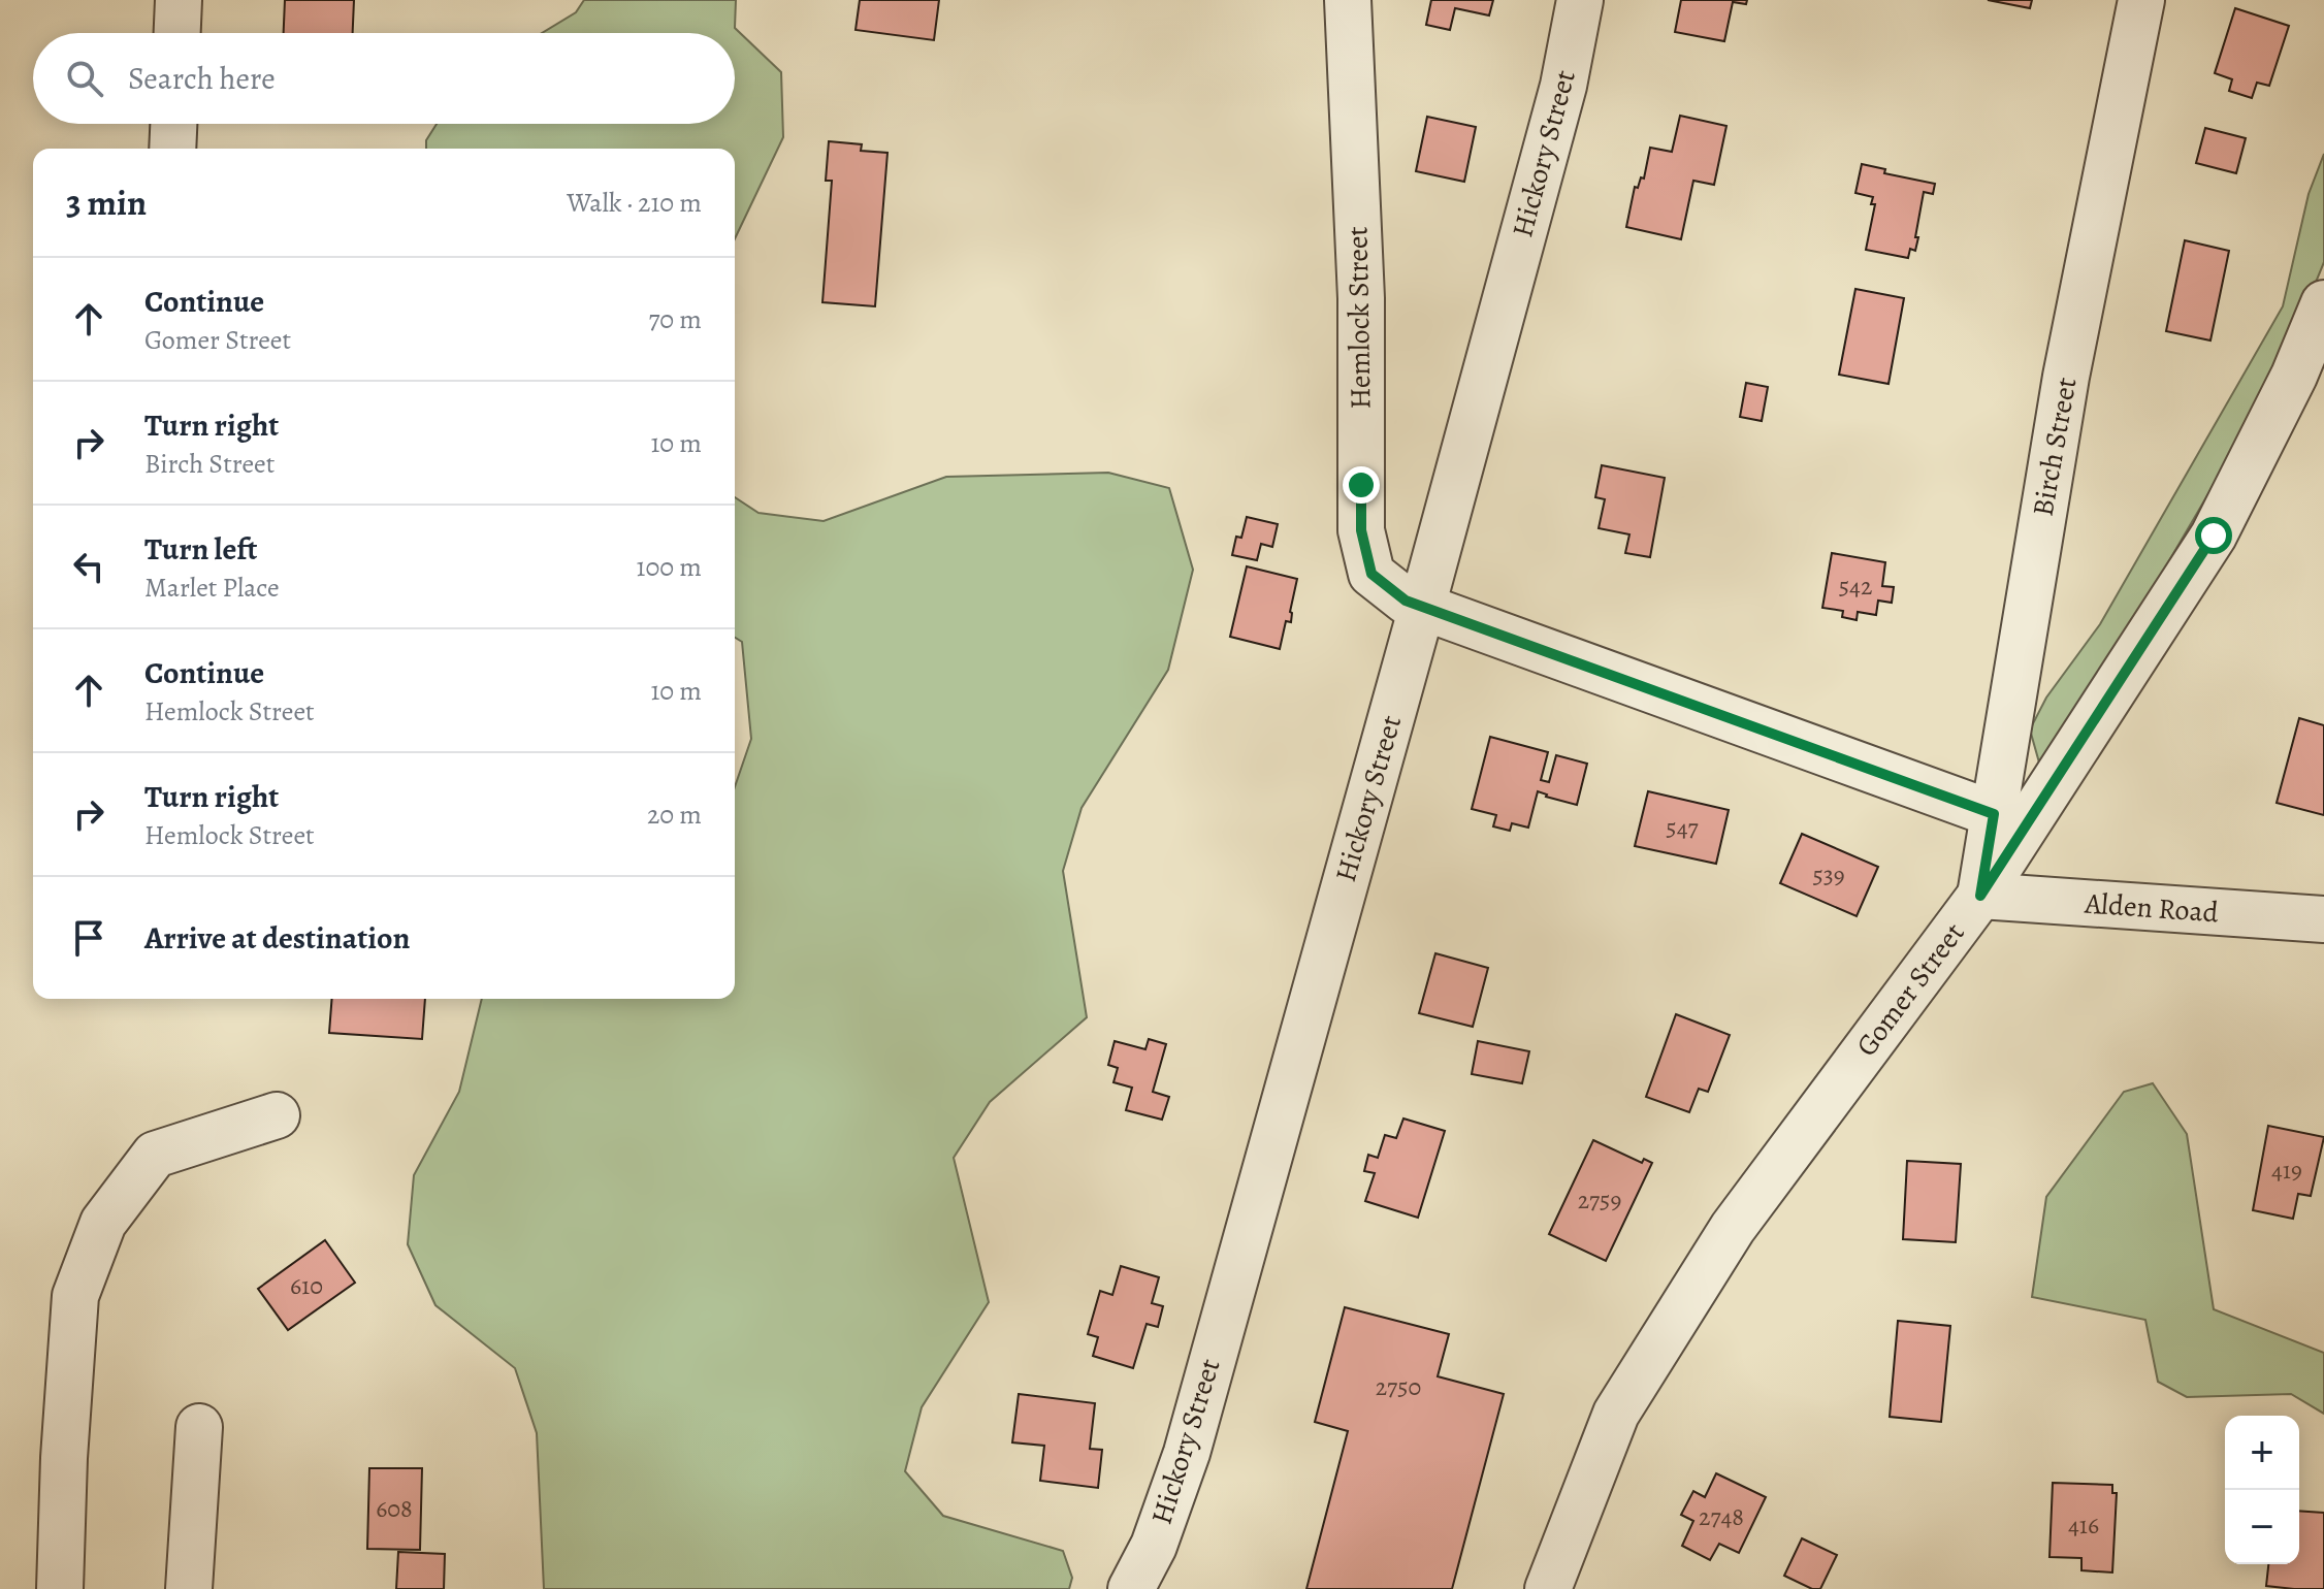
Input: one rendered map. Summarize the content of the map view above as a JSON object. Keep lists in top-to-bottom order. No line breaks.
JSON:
{"streets":{"street":["Hickory Street","Hemlock Street","Birch Street","Alden Road","Gomer Street"]},"crossings":[["Hickory Street","Hemlock Street"],["Hemlock Street","Birch Street"],["Birch Street","Alden Road"],["Birch Street","Gomer Street"],["Alden Road","Gomer Street"]],"house_numbers":["542","547","539","419","2759","610","2750","608","2748","416"],"page":{"search":"Search here","heading":["3 min","Walk · 210 m"],"list":[["Continue","Gomer Street","70 m"],["Turn right","Birch Street","10 m"],["Turn left","Marlet Place","100 m"],["Continue","Hemlock Street","10 m"],["Turn right","Hemlock Street","20 m"],"Arrive at destination"],"map_buttons":["+","−"]}}
